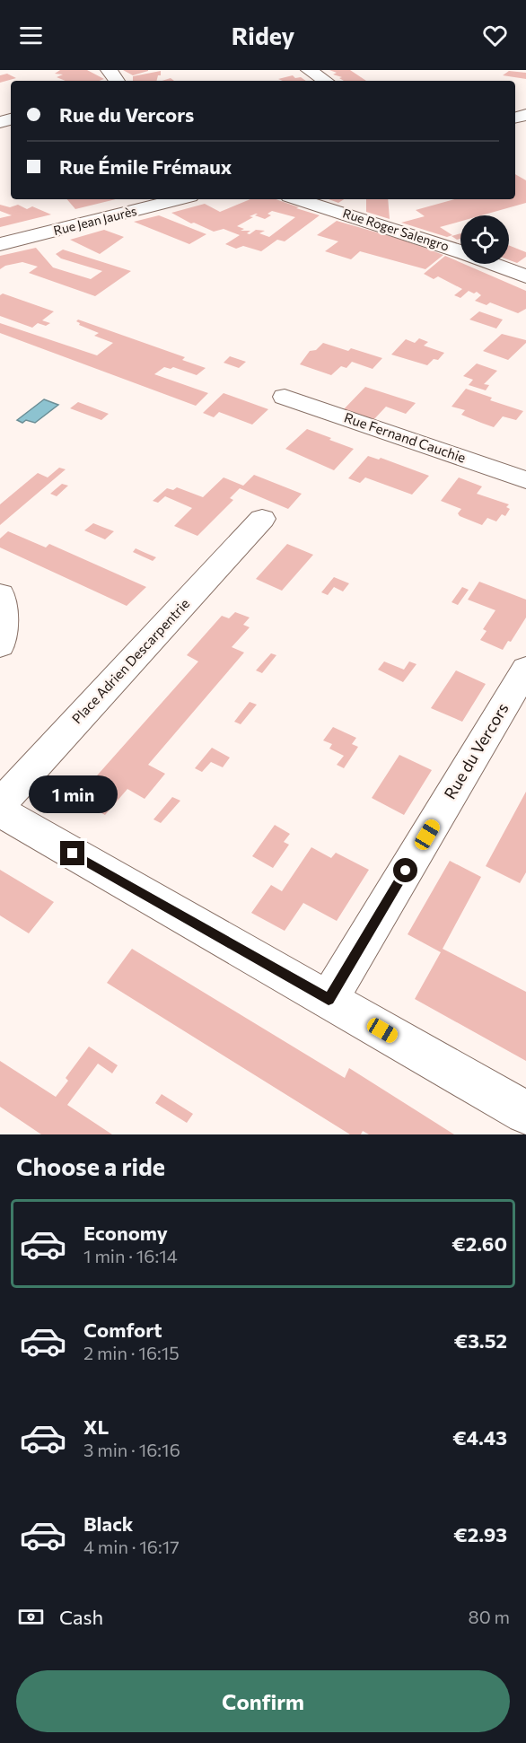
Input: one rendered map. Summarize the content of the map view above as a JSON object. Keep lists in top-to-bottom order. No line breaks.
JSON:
{"streets":{"street":["Rue Jean Jaurès","Rue Roger Salengro","Rue Fernand Cauchie","Place Adrien Descarpentrie","Rue du Vercors"]},"page":{"header":"Ridey","banner":["Rue du Vercors","Rue Émile Frémaux"],"bubble":"1 min","heading":"Choose a ride","list":[{"name":"Economy","note":"1 min · 16:14","value":"€2.60"},{"name":"Comfort","note":"2 min · 16:15","value":"€3.52"},{"name":"XL","note":"3 min · 16:16","value":"€4.43"},{"name":"Black","note":"4 min · 16:17","value":"€2.93"}],"pay":["Cash","80 m"],"buttons":"Confirm"}}
